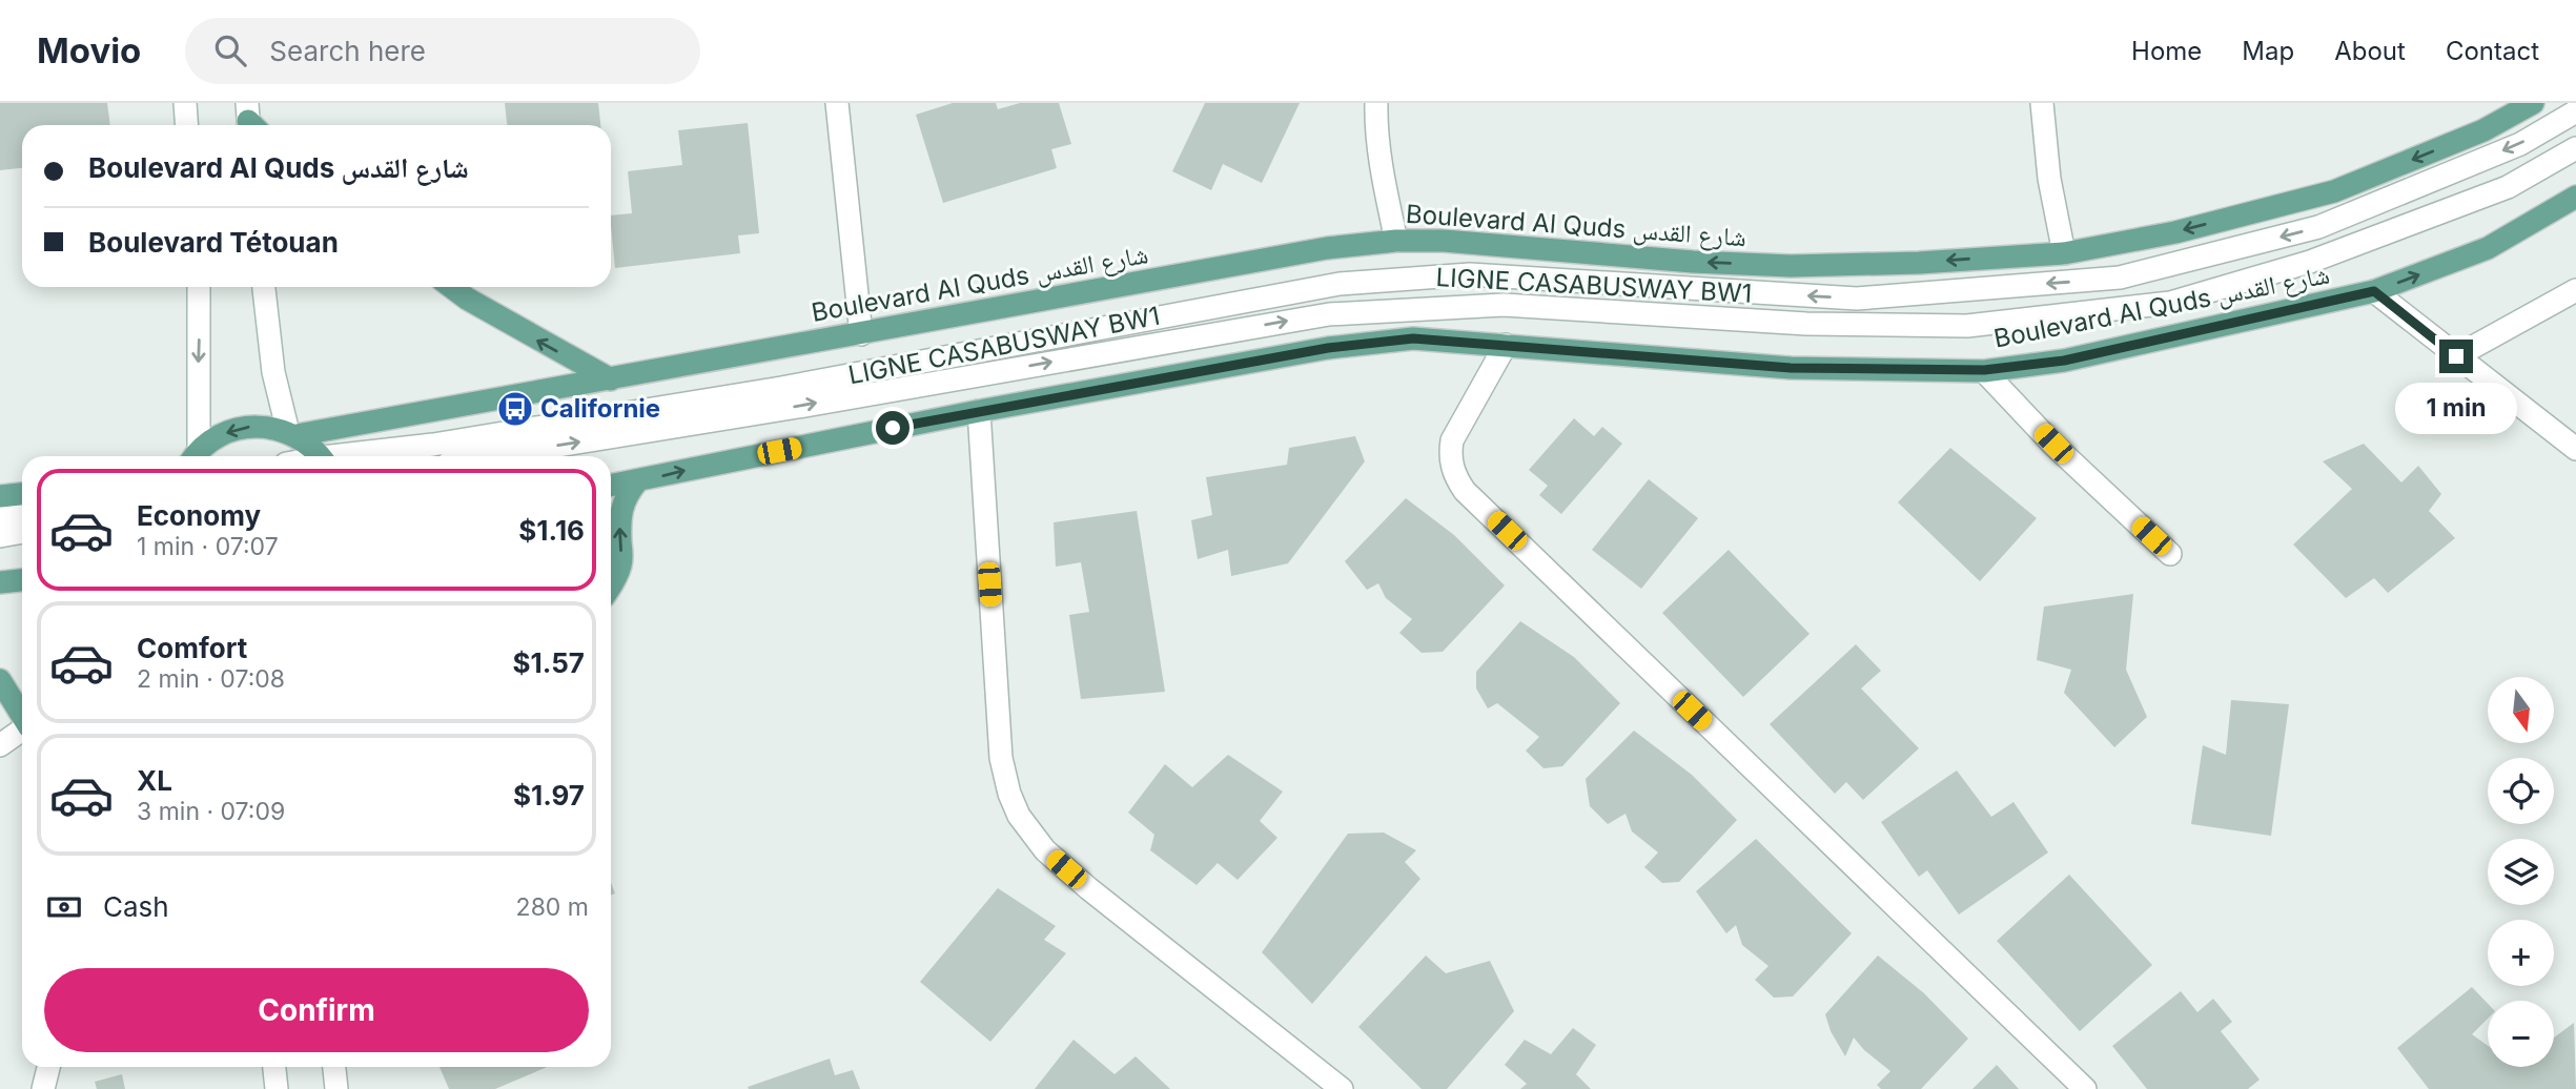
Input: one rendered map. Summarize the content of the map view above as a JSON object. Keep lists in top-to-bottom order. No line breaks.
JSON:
{"streets":{"main road":["Boulevard Al Quds شارع القدس"],"street":["LIGNE CASABUSWAY BW1"]},"places":{"bus stop":["Californie"]},"north":"bottom","page":{"header":"Movio","search":"Search here","nav":["Home","Map","About","Contact"],"banner":["Boulevard Al Quds شارع القدس","Boulevard Tétouan"],"bubble":"1 min","list":[{"name":"Economy","note":"1 min · 07:07","value":"$1.16"},{"name":"Comfort","note":"2 min · 07:08","value":"$1.57"},{"name":"XL","note":"3 min · 07:09","value":"$1.97"}],"map_buttons":["+","−"],"pay":["Cash","280 m"],"buttons":"Confirm"}}
